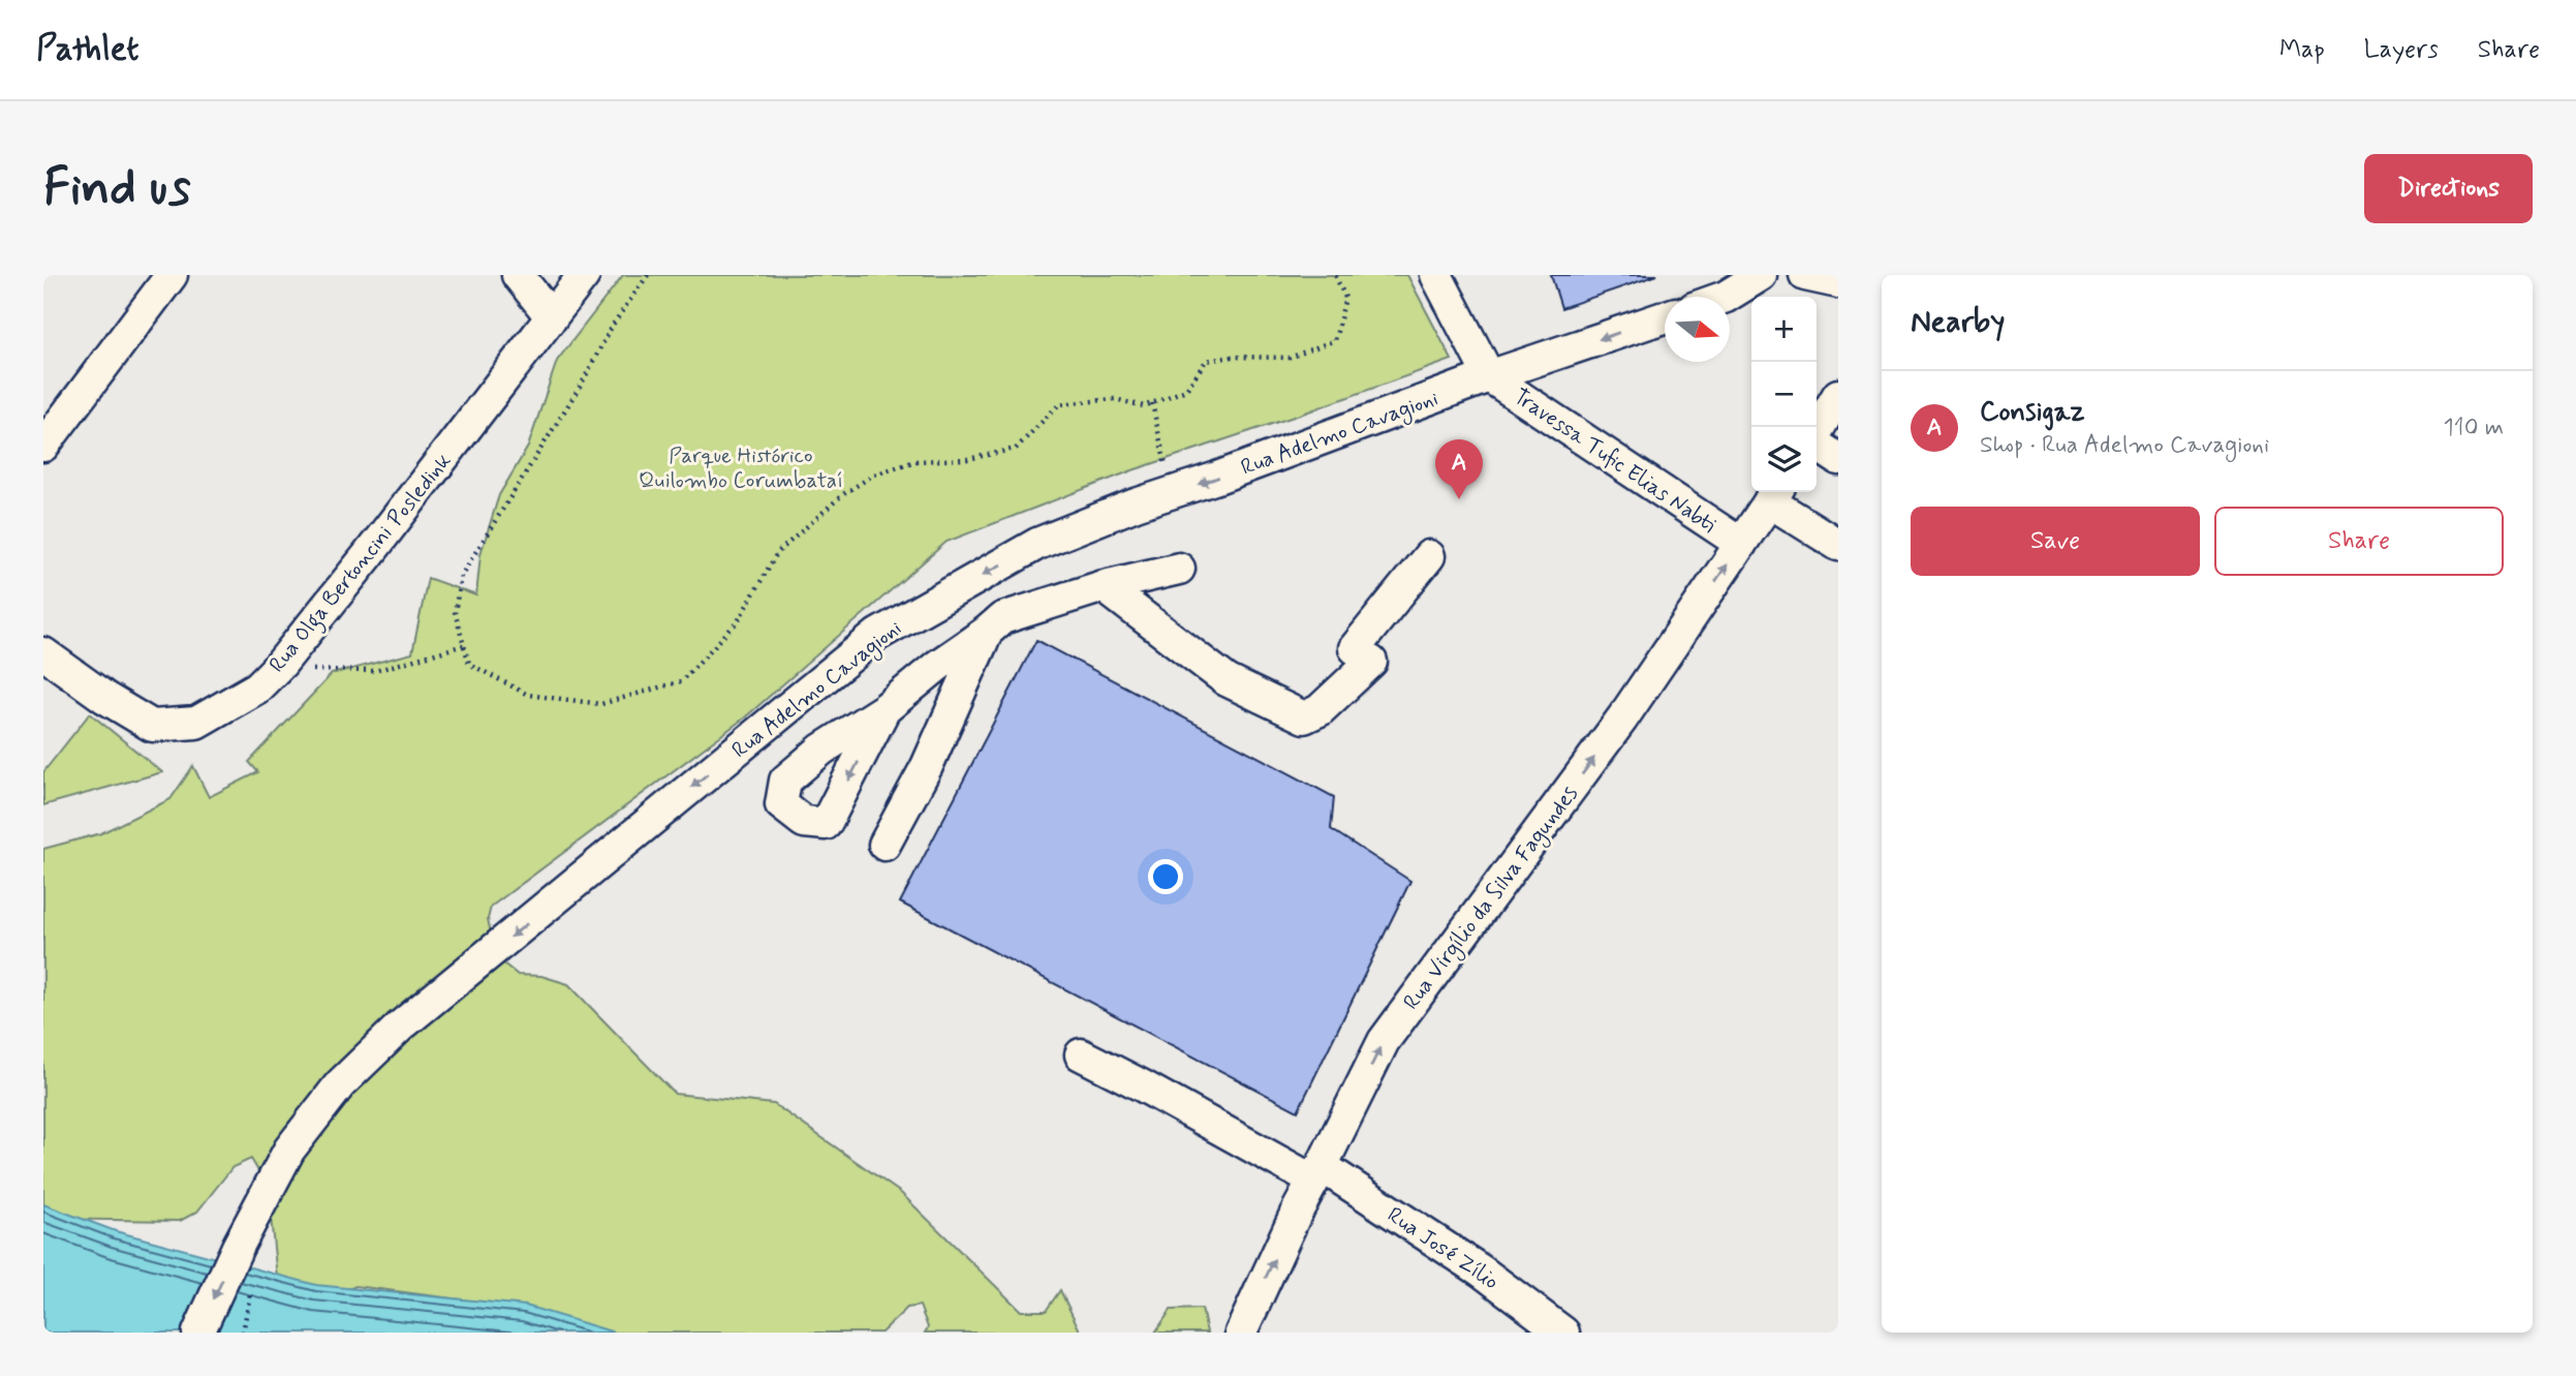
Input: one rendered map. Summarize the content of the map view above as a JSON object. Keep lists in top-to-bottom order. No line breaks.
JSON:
{"streets":{"street":["Rua Adelmo Cavagioni","Travessa Tufic Elias Nabti","Rua Olga Bertoncini Posledink","Rua Virgílio da Silva Fagundes","Rua José Zílio"]},"crossings":[["Rua Adelmo Cavagioni","Travessa Tufic Elias Nabti"],["Travessa Tufic Elias Nabti","Rua Virgílio da Silva Fagundes"],["Rua Virgílio da Silva Fagundes","Rua José Zílio"]],"one_way":["Rua Adelmo Cavagioni","Rua Virgílio da Silva Fagundes"],"parks":["Parque Histórico Quilombo Corumbataí"],"north":"right","page":{"header":"Pathlet","nav":["Map","Layers","Share"],"buttons":["Directions",["Save","Share"]],"title":"Find us","heading":"Nearby","map_buttons":["+","−"],"list":[{"mark":"A","name":"Consigaz","note":"Shop · Rua Adelmo Cavagioni","value":"110 m"}],"pins":"A"}}
